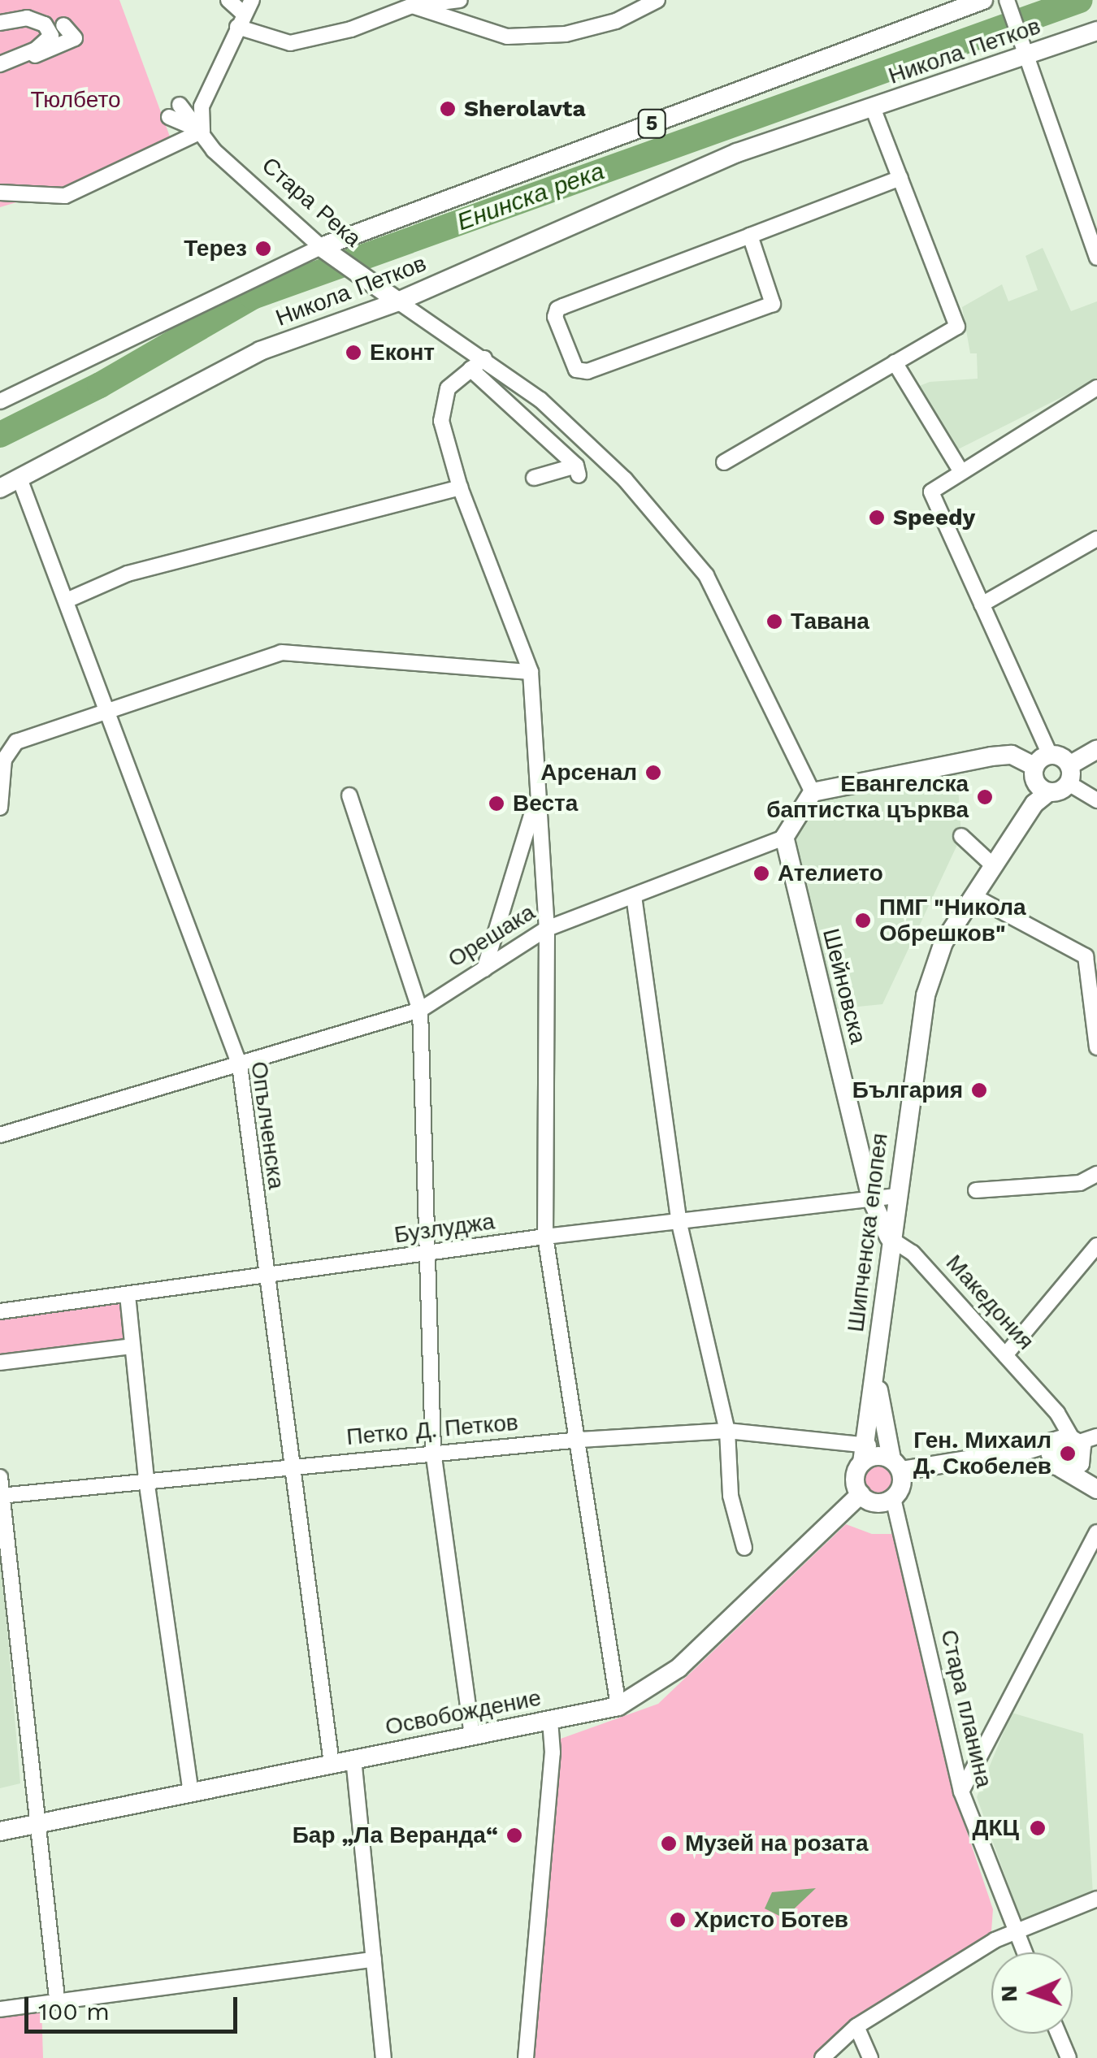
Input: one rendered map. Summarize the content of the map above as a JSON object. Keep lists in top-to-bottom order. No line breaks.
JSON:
{"streets":{"main road":["Никола Петков","5","Стара Река","Шейновска","Шипченска епопея","Македония","Освобождение"],"street":["Орешака","Опълченска","Бузлуджа","Петко Д. Петков","Стара планина"]},"crossings":[["Никола Петков","Стара Река"],["Никола Петков","Опълченска"],["Орешака","Шейновска"],["Орешака","Опълченска"],["Шейновска","Бузлуджа"],["Шейновска","Шипченска епопея"],["Шейновска","Македония"],["Опълченска","Бузлуджа"],["Опълченска","Петко Д. Петков"],["Опълченска","Освобождение"],["Бузлуджа","Шипченска епопея"],["Шипченска епопея","Македония"],["Шипченска епопея","Петко Д. Петков"],["Шипченска епопея","Стара планина"],["Шипченска епопея","Освобождение"],["Петко Д. Петков","Стара планина"],["Петко Д. Петков","Освобождение"],["Стара планина","Освобождение"]],"water":["Енинска река"],"parks":["Тюлбето"],"places":["Sherolavta","Терез","Еконт","Speedy","Тавана","Арсенал","Евангелска баптистка църква","Веста","Ателието","ПМГ \"Никола Обрешков\"","България","Ген. Михаил Д. Скобелев","ДКЦ","Бар „Ла Веранда“","Музей на розата","Христо Ботев"],"scale_bar":"100 m","north":"left"}
